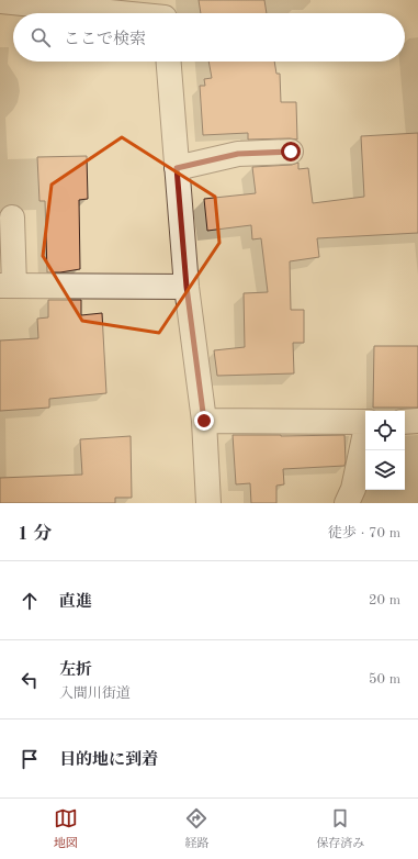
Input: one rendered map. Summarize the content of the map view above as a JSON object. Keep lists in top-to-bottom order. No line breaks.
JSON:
{"page":{"search":"ここで検索","heading":["1 分","徒歩 · 70 m"],"list":[["直進","20 m"],["左折","入間川街道","50 m"],"目的地に到着"],"nav":["地図","経路","保存済み"]}}
